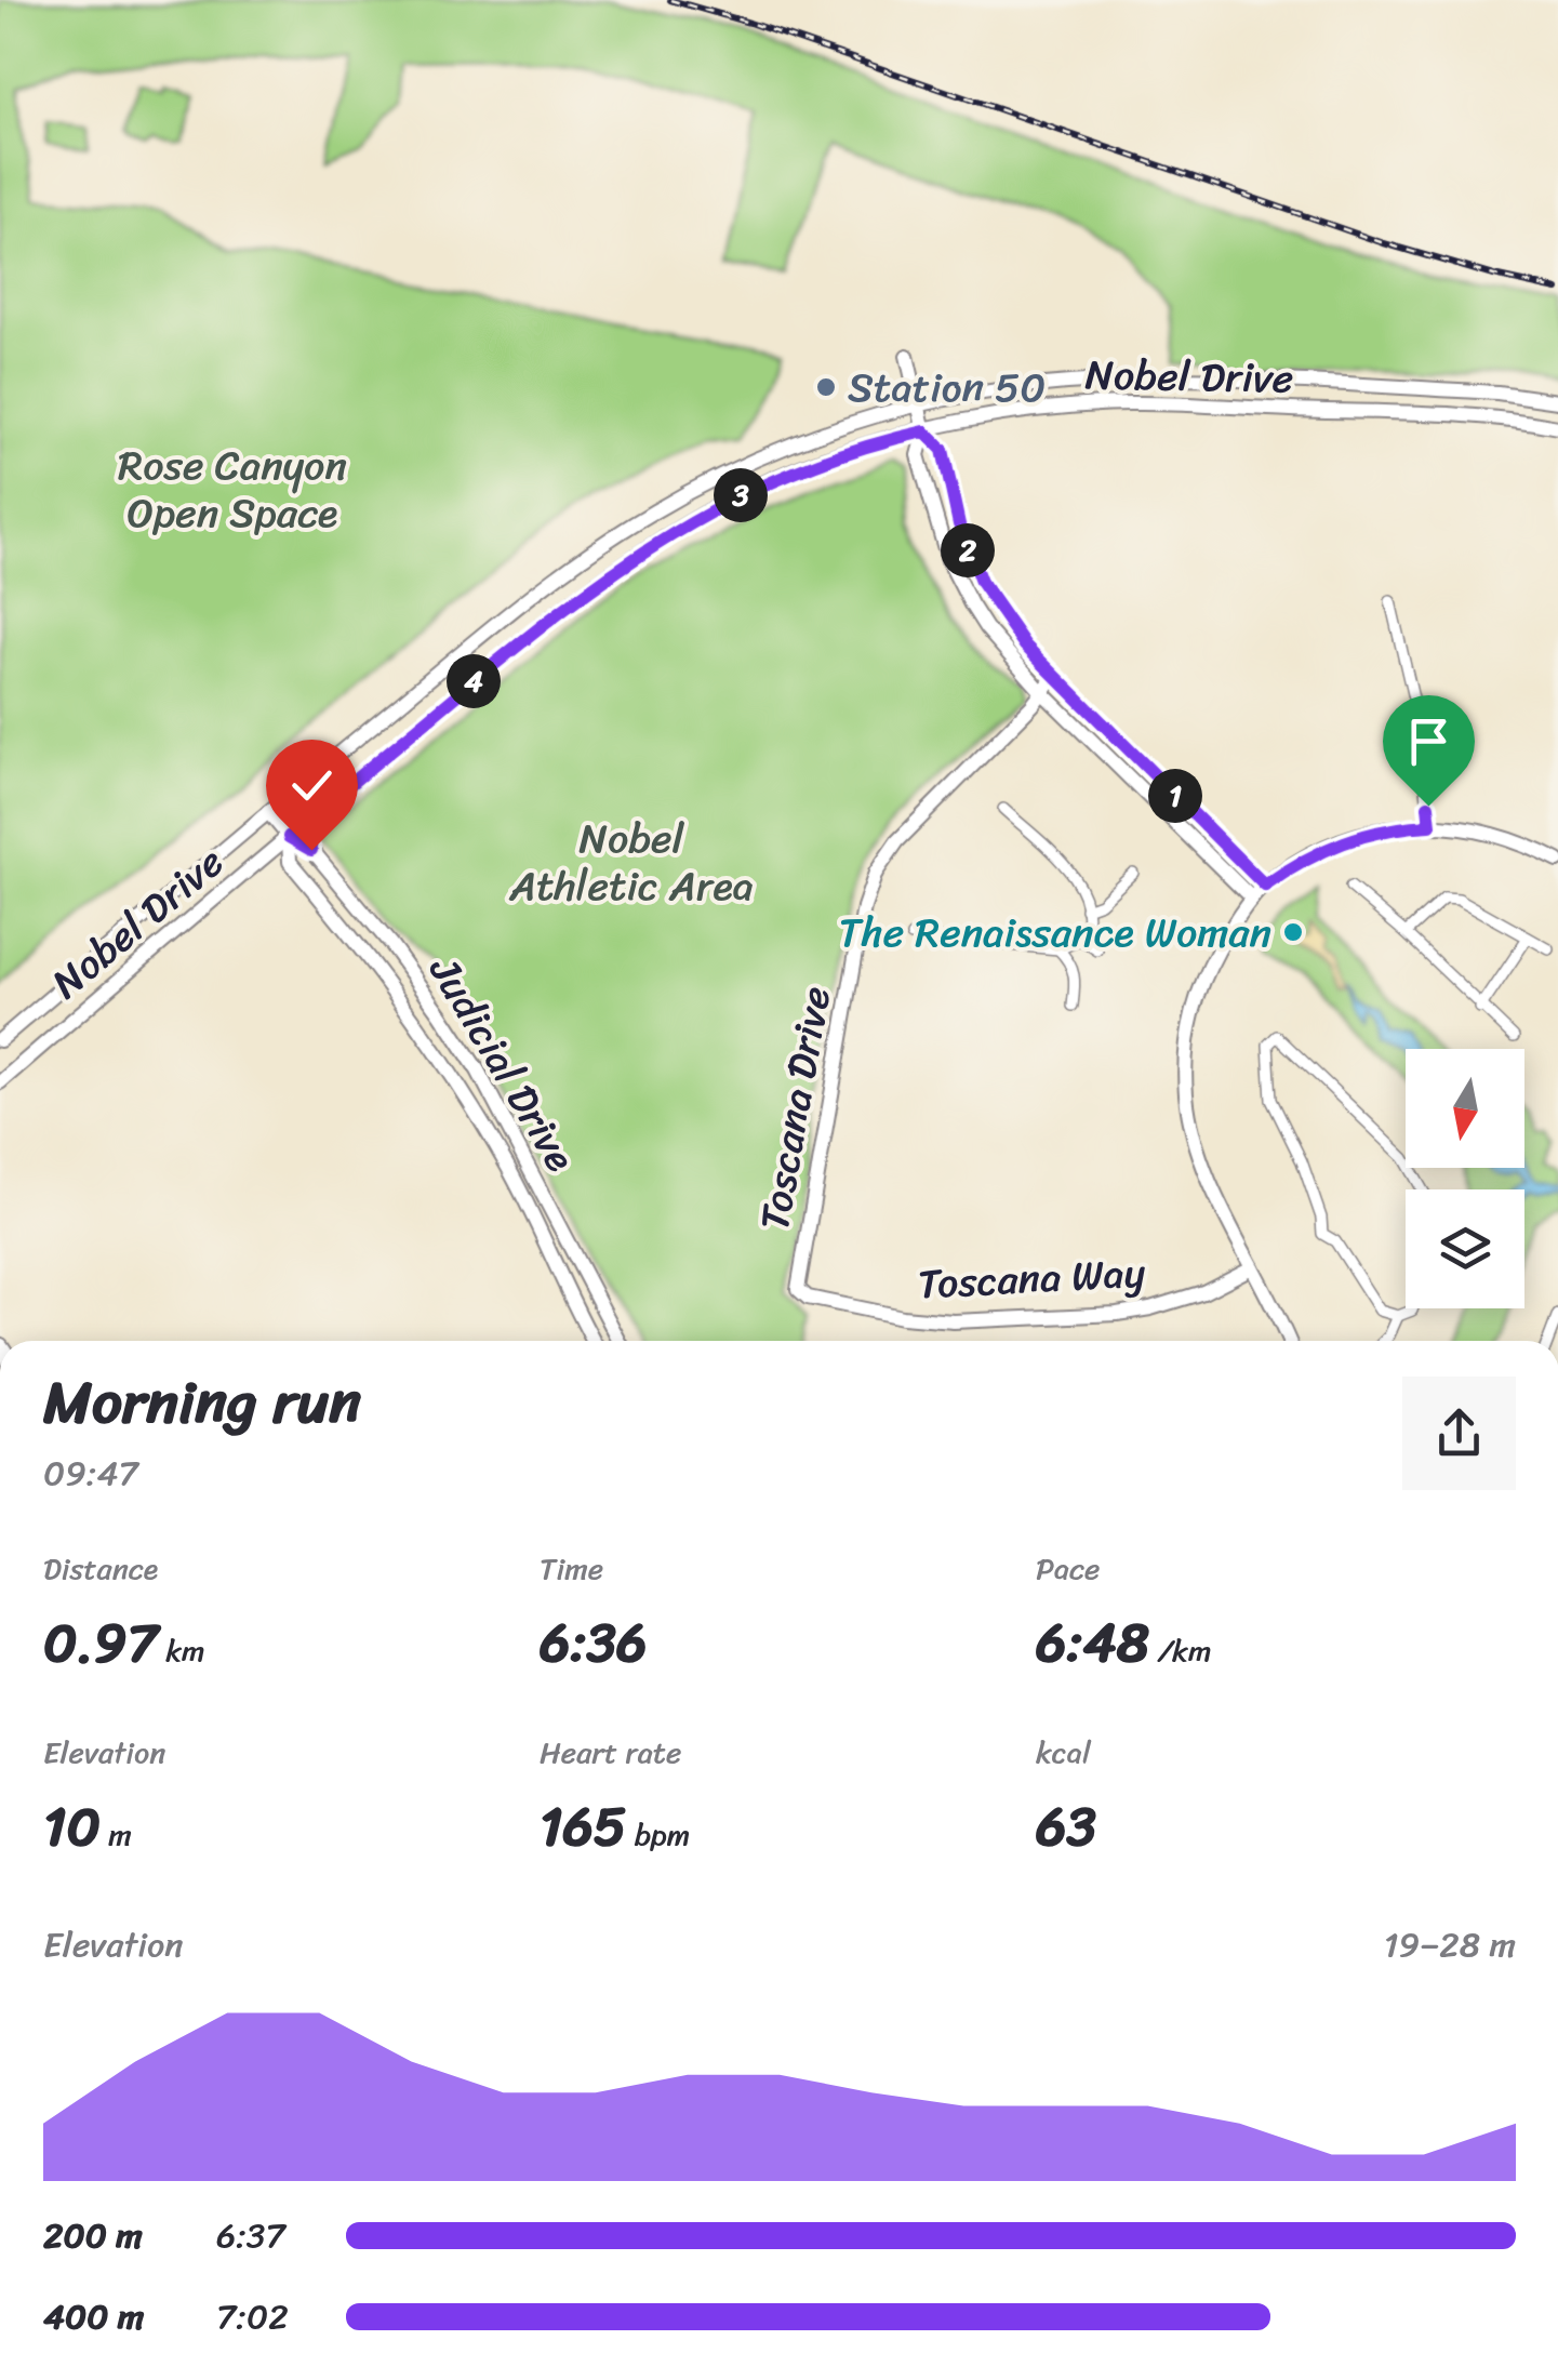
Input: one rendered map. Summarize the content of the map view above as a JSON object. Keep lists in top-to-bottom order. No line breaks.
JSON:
{"streets":{"street":["Nobel Drive","Judicial Drive","Toscana Drive","Toscana Way"]},"crossings":[["Nobel Drive","Judicial Drive"],["Toscana Drive","Toscana Way"]],"parks":["Rose Canyon Open Space","Nobel Athletic Area"],"places":["Station 50","The Renaissance Woman"],"north":"bottom","page":{"pins":["3","2","4","1"],"heading":["Morning run","09:47"],"stats":[["Distance","0.97 km"],["Time","6:36"],["Pace","6:48 /km"],["Elevation","10 m"],["Heart rate","165 bpm"],["kcal","63"]],"chart":["Elevation","19–28 m"],"list":[{"name":"200 m","note":"6:37"},{"name":"400 m","note":"7:02"}]}}
